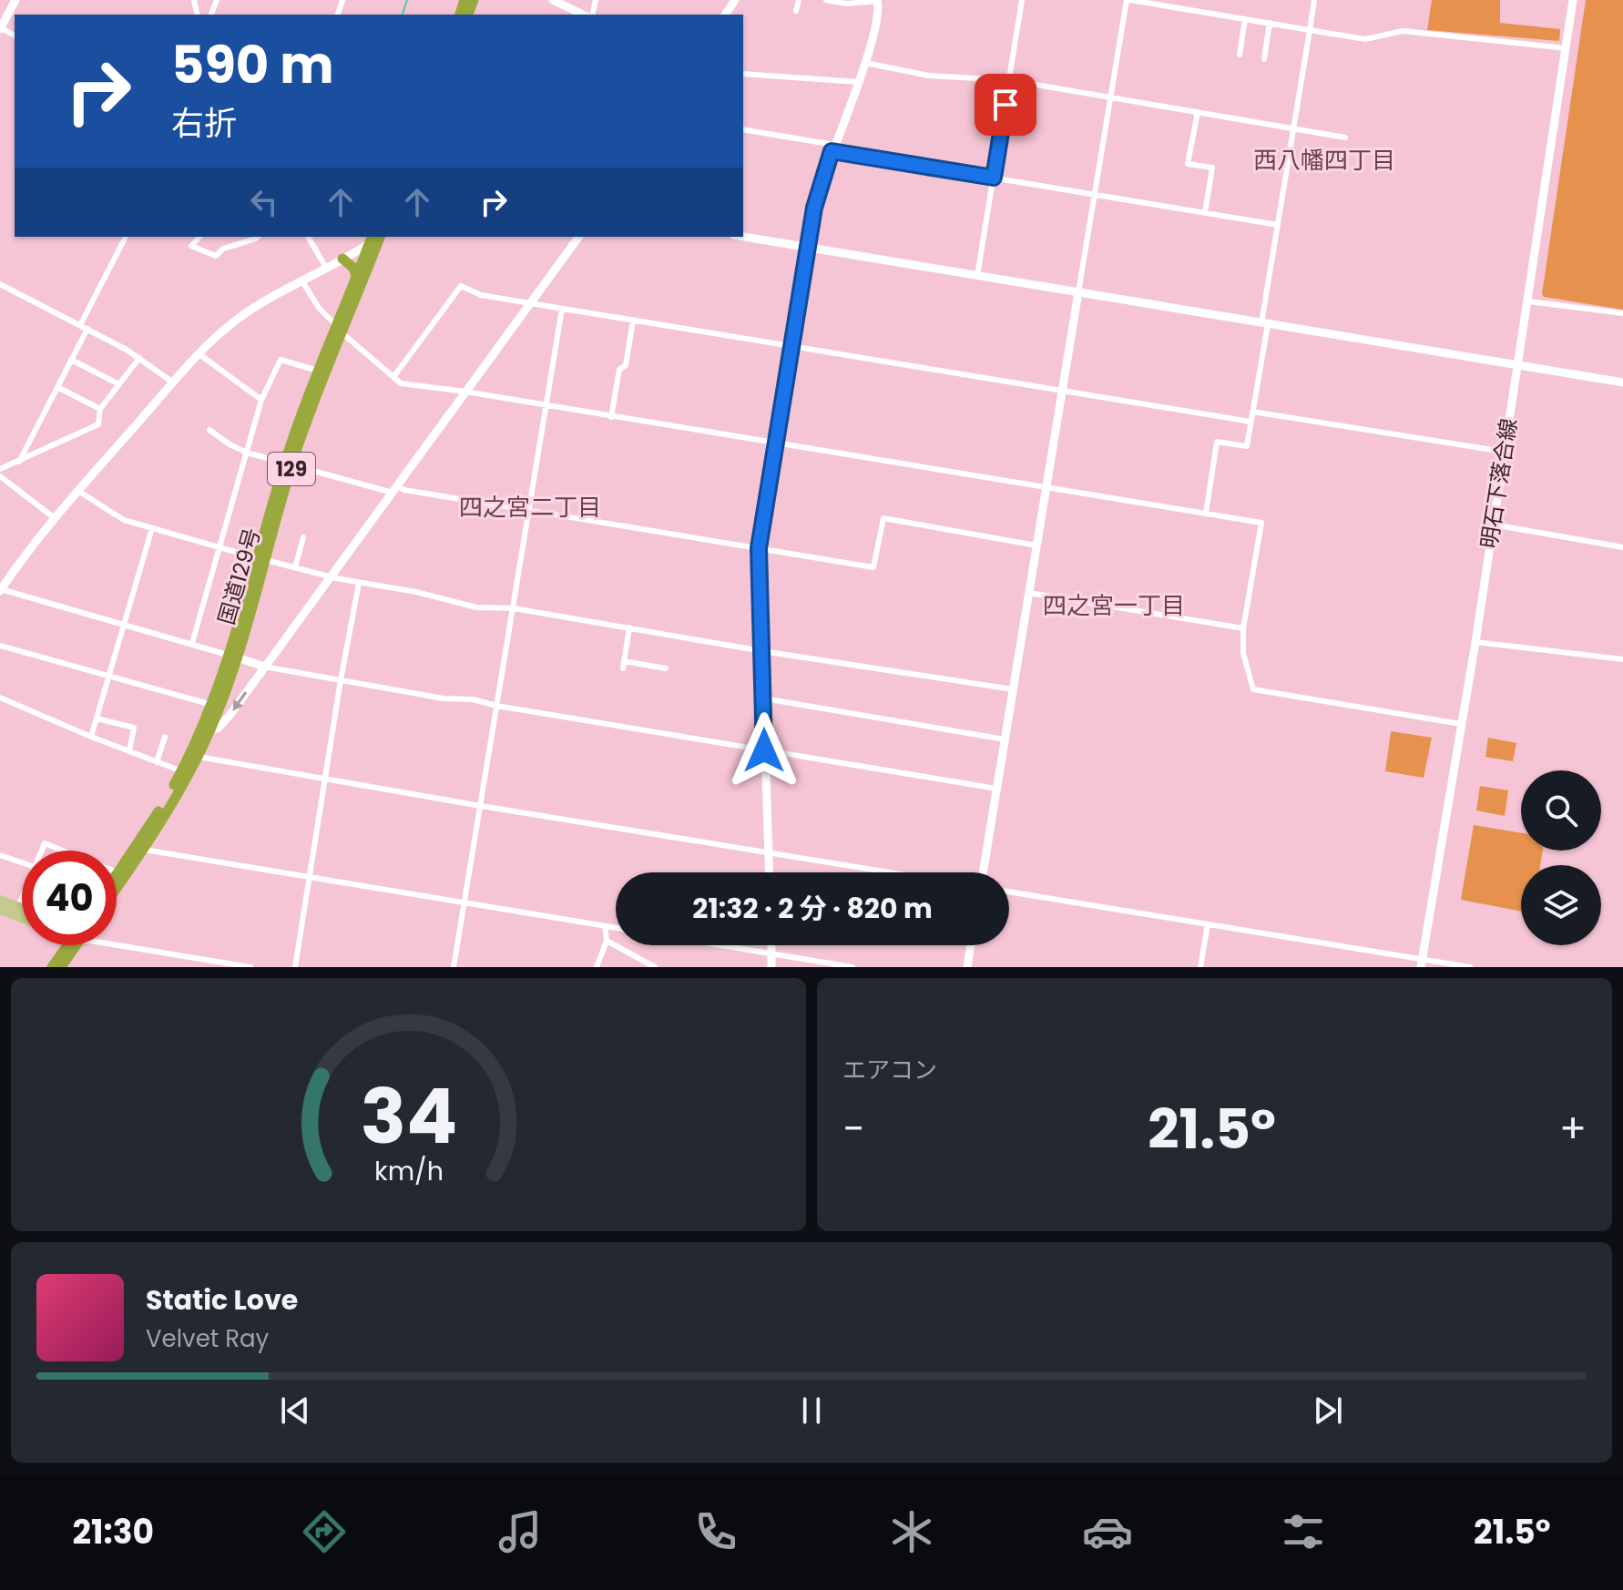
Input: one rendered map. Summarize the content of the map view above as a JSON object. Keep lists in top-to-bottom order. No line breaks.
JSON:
{"streets":{"highway":["129","国道129号"],"street":["明石下落合線"]},"districts":["西八幡四丁目","四之宮二丁目","四之宮一丁目"],"page":{"turn":["590 m","右折"],"limit":"40","trip":"21:32 · 2 分 · 820 m","tile":"エアコン","heat":["−","21.5°","+"],"song":["Static Love","Velvet Ray"],"tabs":["21:30","21.5°"],"gauge":["34","km/h"]}}
